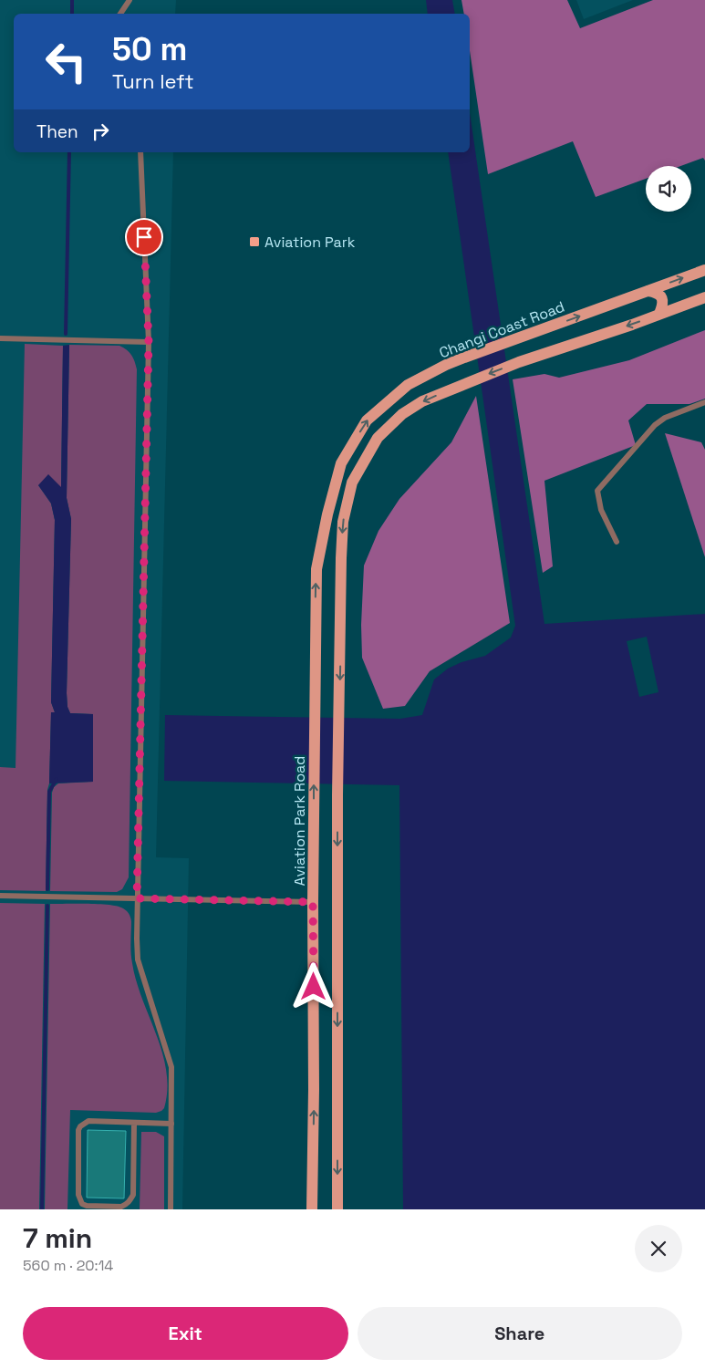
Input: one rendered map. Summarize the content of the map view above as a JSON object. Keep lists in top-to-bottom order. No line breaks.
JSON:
{"streets":{"main road":["Changi Coast Road","Aviation Park Road"]},"crossings":[["Changi Coast Road","Aviation Park Road"]],"one_way":["Changi Coast Road","Aviation Park Road"],"places":{"transit":["Aviation Park"]},"page":{"turn":["50 m","Turn left"],"then":"Then","heading":["7 min","560 m · 20:14"],"buttons":["Exit","Share"]}}
